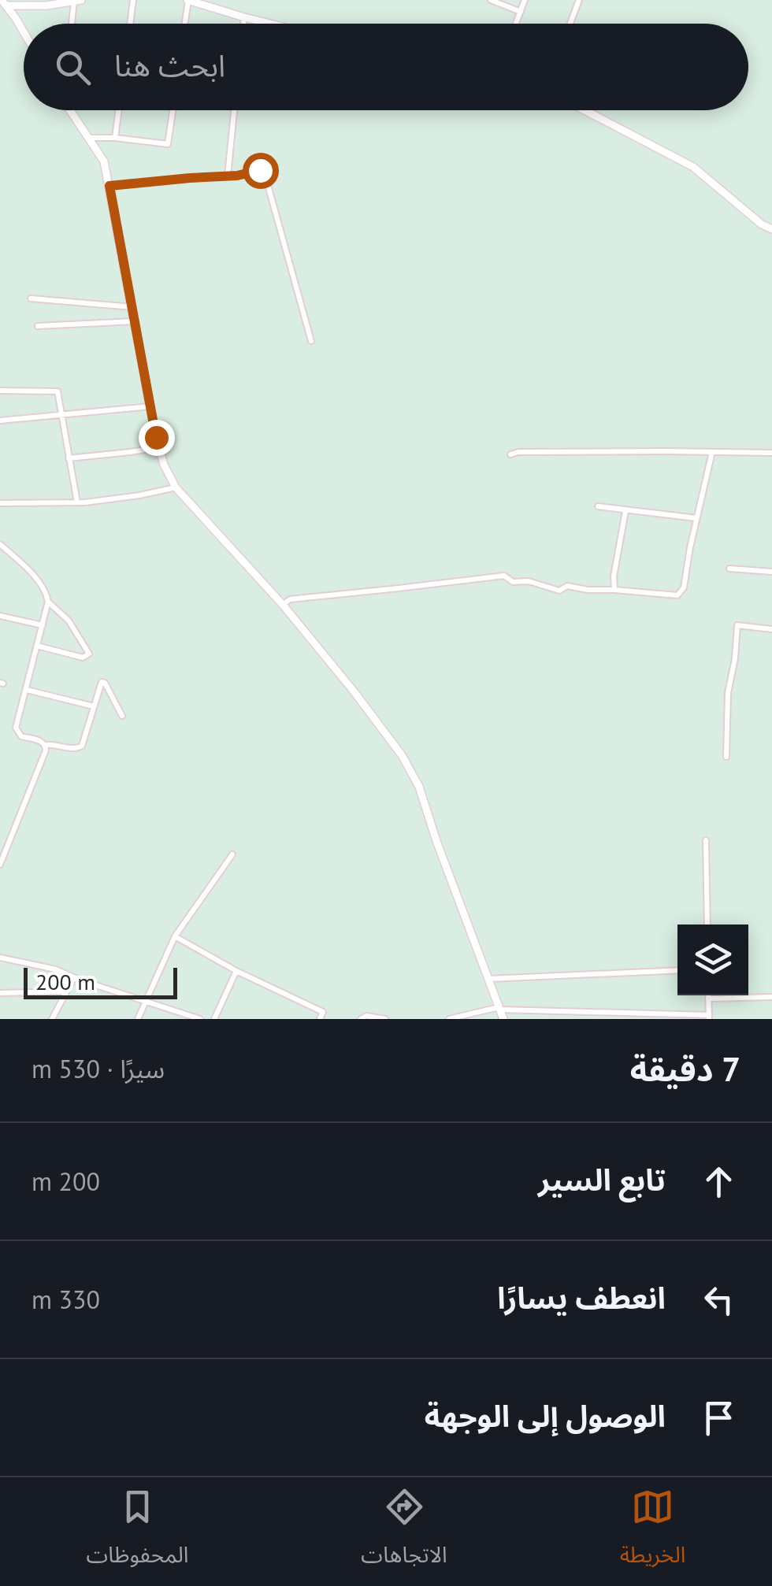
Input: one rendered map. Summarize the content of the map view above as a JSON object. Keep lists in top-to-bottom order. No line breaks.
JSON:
{"scale_bar":"200 m","page":{"search":"ابحث هنا","scale":"200 m","heading":["7 دقيقة","سيرًا · 530 m"],"list":[["تابع السير","200 m"],["انعطف يسارًا","330 m"],"الوصول إلى الوجهة"],"nav":["الخريطة","الاتجاهات","المحفوظات"]}}
